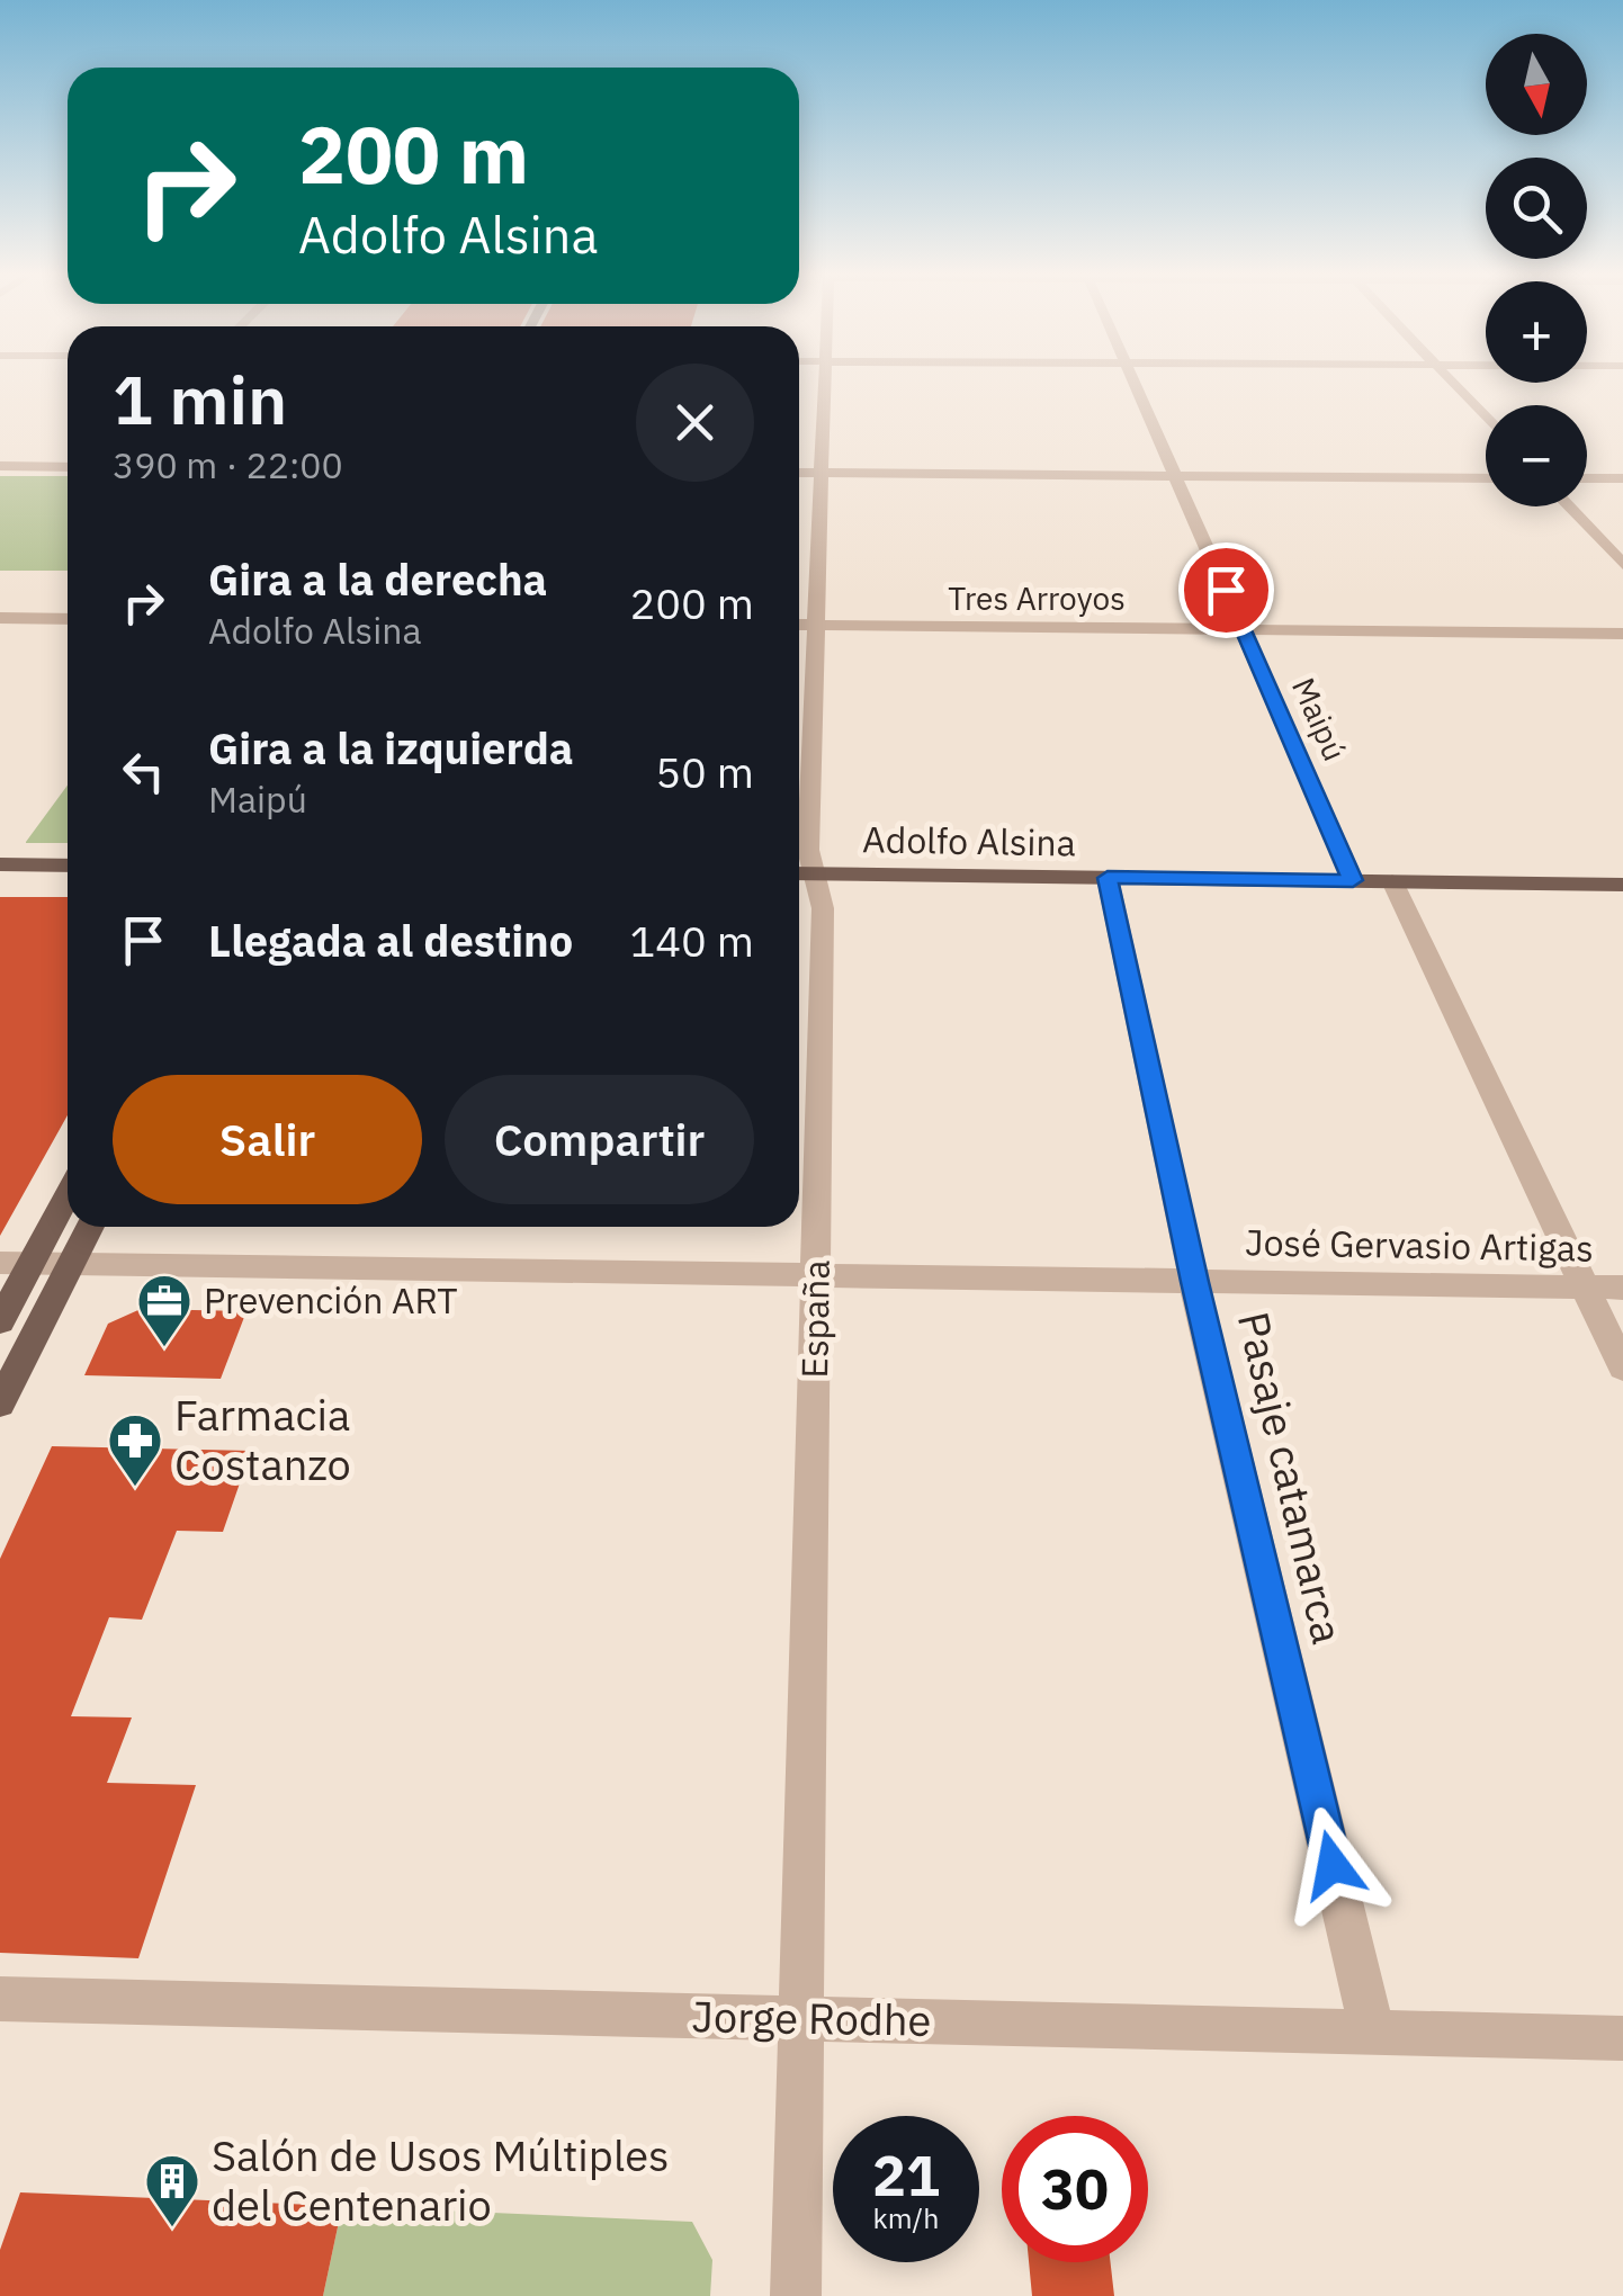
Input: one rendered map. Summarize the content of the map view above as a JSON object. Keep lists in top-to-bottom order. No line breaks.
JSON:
{"streets":{"main road":["Adolfo Alsina"],"street":["Tres Arroyos","Maipú","José Gervasio Artigas","España","Pasaje catamarca","Jorge Rodhe"]},"crossings":[["Tres Arroyos","Maipú"],["Tres Arroyos","España"],["Maipú","Adolfo Alsina"],["Adolfo Alsina","España"],["Adolfo Alsina","Pasaje catamarca"],["José Gervasio Artigas","España"],["José Gervasio Artigas","Pasaje catamarca"],["España","Jorge Rodhe"],["Pasaje catamarca","Jorge Rodhe"]],"places":{"office":["Prevención ART"],"pharmacy":["Farmacia Costanzo"],"building":["Salón de Usos Múltiples del Centenario"]},"north":"bottom","page":{"map_buttons":["+","−"],"turn":["200 m","Adolfo Alsina"],"heading":["1 min","390 m · 22:00"],"list":[{"name":"Gira a la derecha","note":"Adolfo Alsina","value":"200 m"},{"name":"Gira a la izquierda","note":"Maipú","value":"50 m"},{"name":"Llegada al destino","value":"140 m"}],"buttons":["Salir","Compartir"],"speed":"21 km/h","limit":"30"}}
